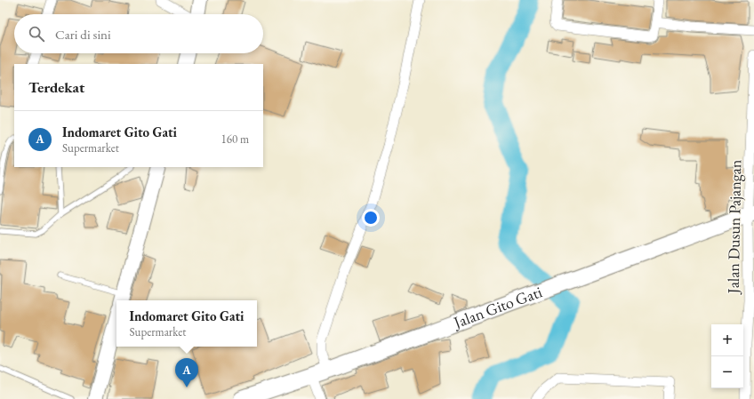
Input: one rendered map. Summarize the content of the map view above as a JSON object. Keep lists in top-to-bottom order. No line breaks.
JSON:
{"streets":{"main road":["Jalan Gito Gati"],"street":["Jalan Dusun Pajangan"]},"crossings":[["Jalan Dusun Pajangan","Jalan Gito Gati"]],"page":{"search":"Cari di sini","heading":"Terdekat","list":[{"mark":"A","name":"Indomaret Gito Gati","note":"Supermarket","value":"160 m"}],"popup":["Indomaret Gito Gati","Supermarket"],"map_buttons":["+","−"],"pins":"A"}}
